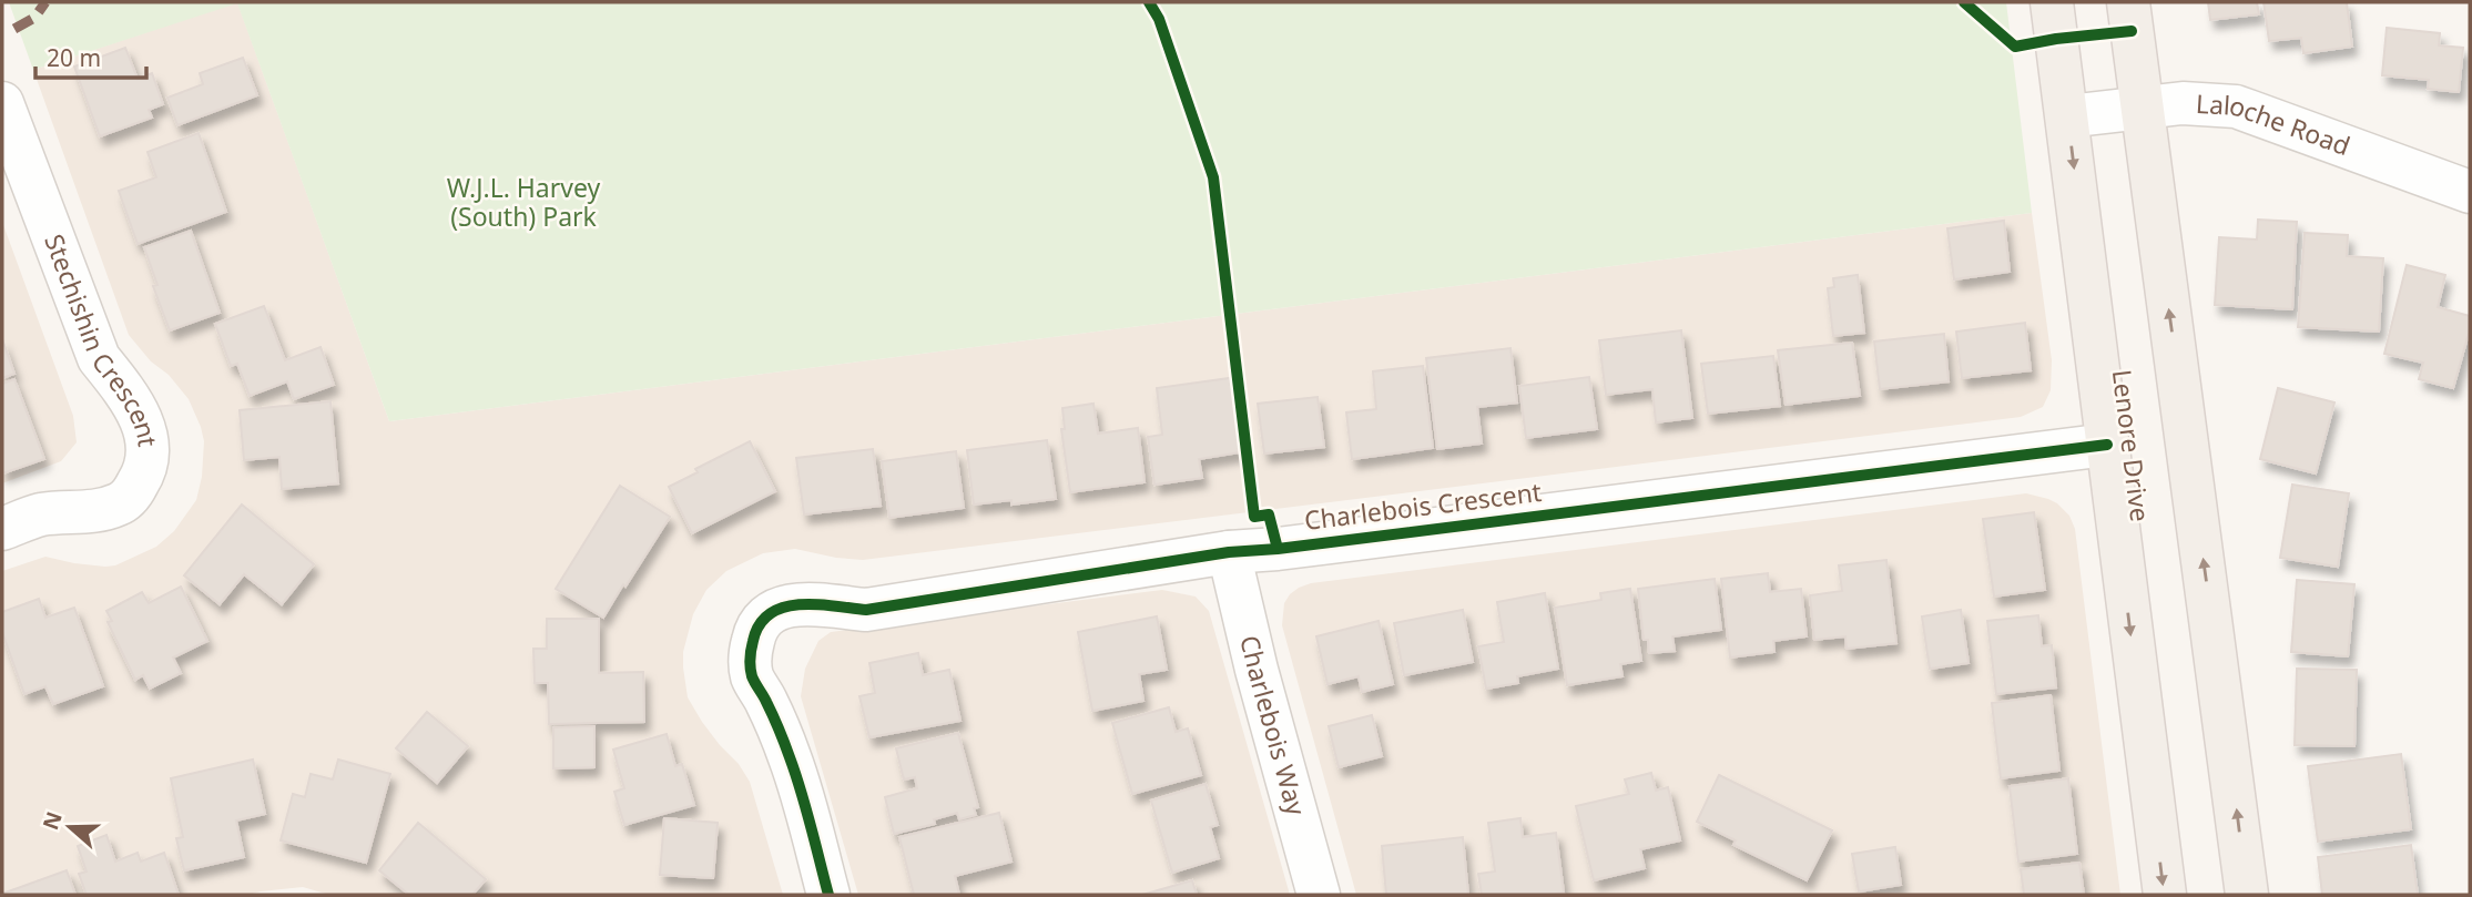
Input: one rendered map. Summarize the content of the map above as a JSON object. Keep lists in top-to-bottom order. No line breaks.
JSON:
{"streets":{"main road":["Lenore Drive"],"street":["Laloche Road","Stechishin Crescent","Charlebois Crescent","Charlebois Way"]},"crossings":[["Laloche Road","Lenore Drive"],["Lenore Drive","Charlebois Crescent"],["Charlebois Crescent","Charlebois Way"]],"parks":["W.J.L. Harvey (South) Park"],"scale_bar":"20 m","north":"left"}
